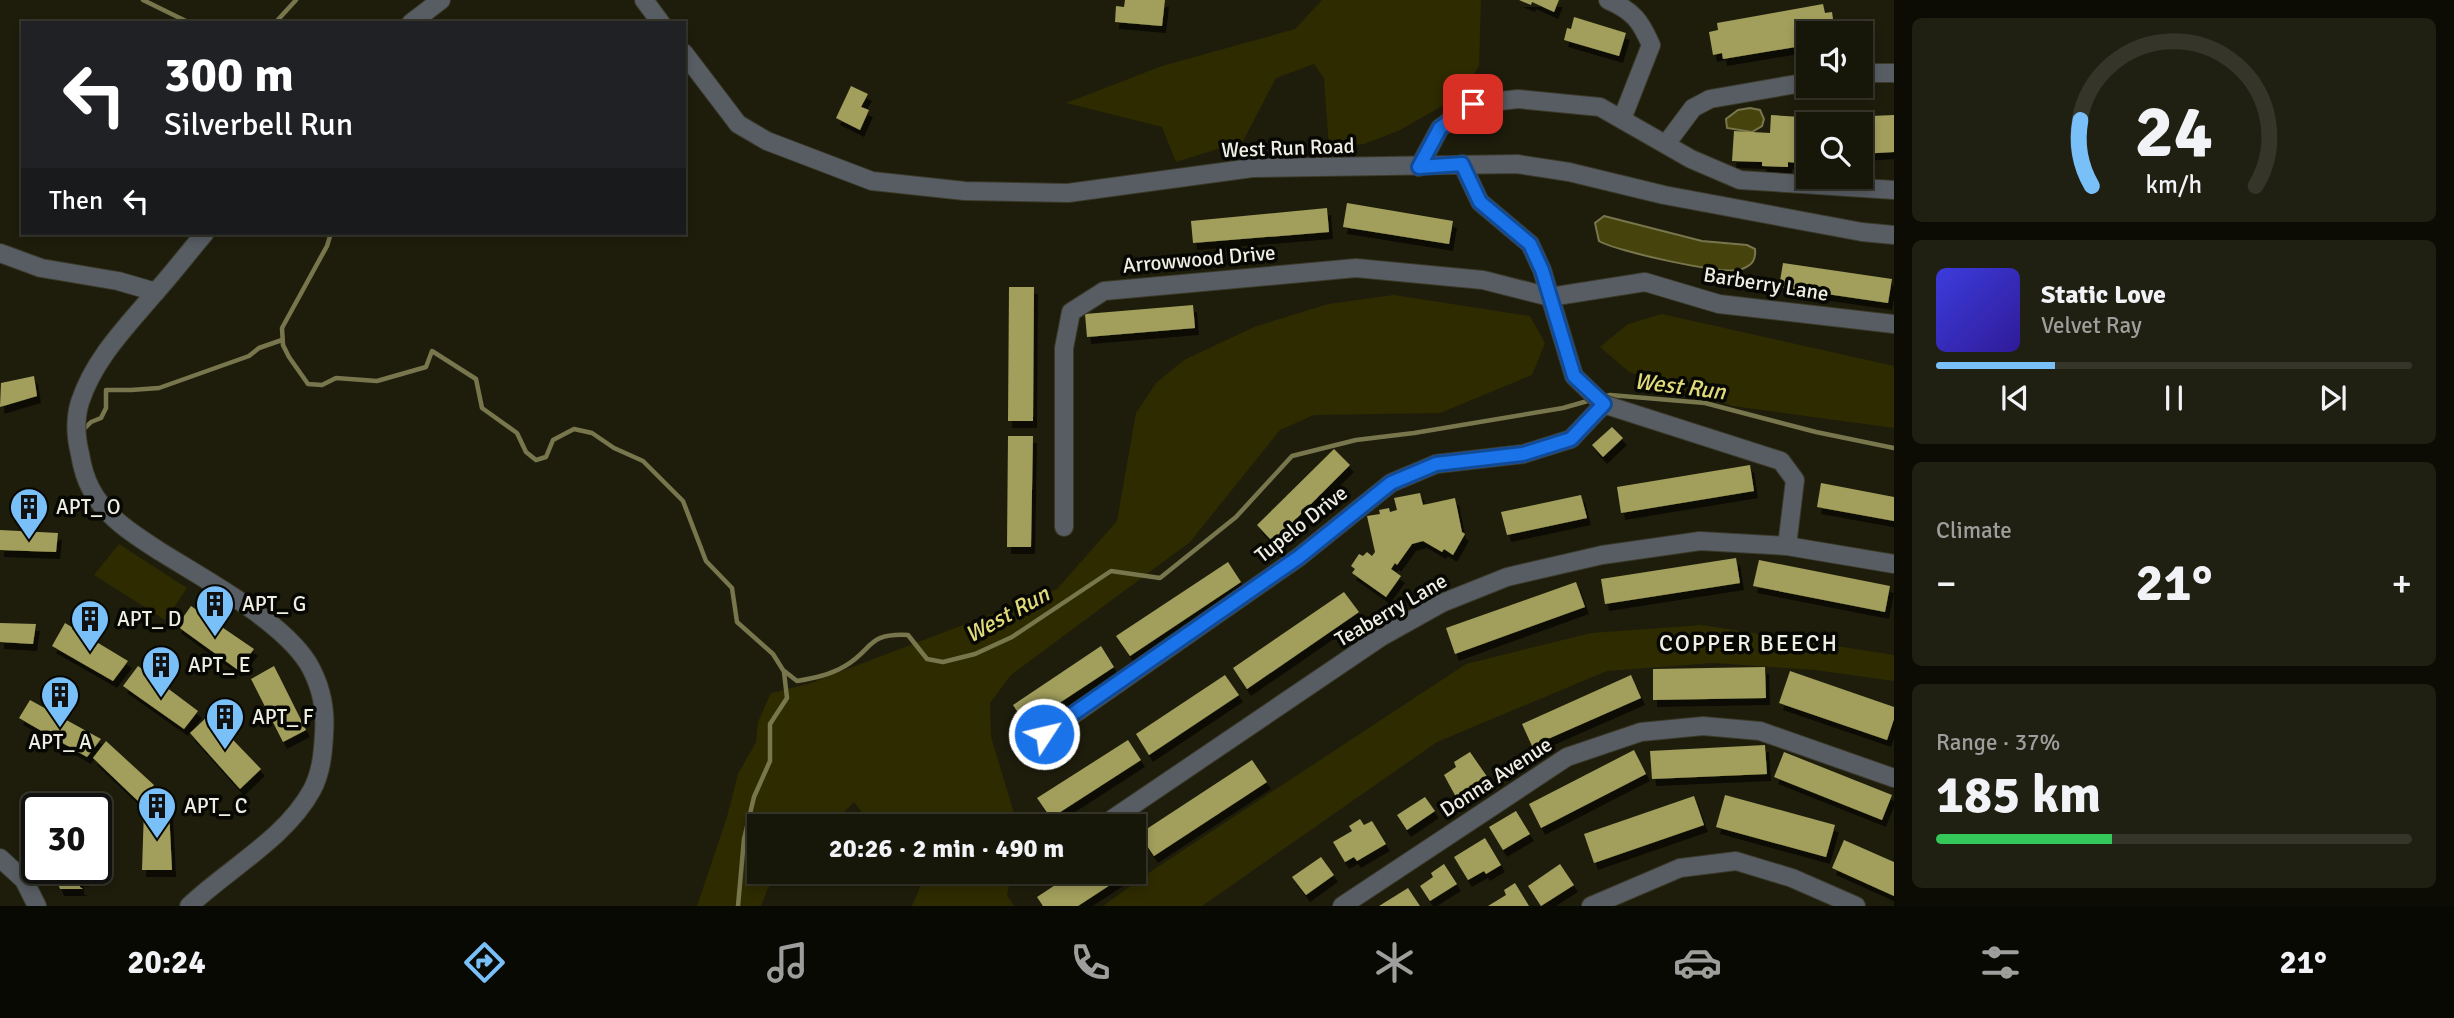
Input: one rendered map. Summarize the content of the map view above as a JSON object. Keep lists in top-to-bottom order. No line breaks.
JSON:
{"streets":{"street":["West Run Road","Arrowwood Drive","Barberry Lane","Tupelo Drive","Teaberry Lane","Donna Avenue"]},"crossings":[["Arrowwood Drive","Barberry Lane"]],"districts":["COPPER BEECH"],"water":["West Run"],"places":{"building":["APT_ O","APT_ G","APT_ D","APT_ E","APT_ A","APT_ F","APT_ C"]},"page":{"turn":["300 m","Silverbell Run"],"then":"Then","song":["Static Love","Velvet Ray"],"tile":["Climate",["Range · 37%","185 km"]],"heat":["−","21°","+"],"limit":"30","trip":"20:26 · 2 min · 490 m","tabs":["20:24","21°"],"gauge":["24","km/h"]}}
